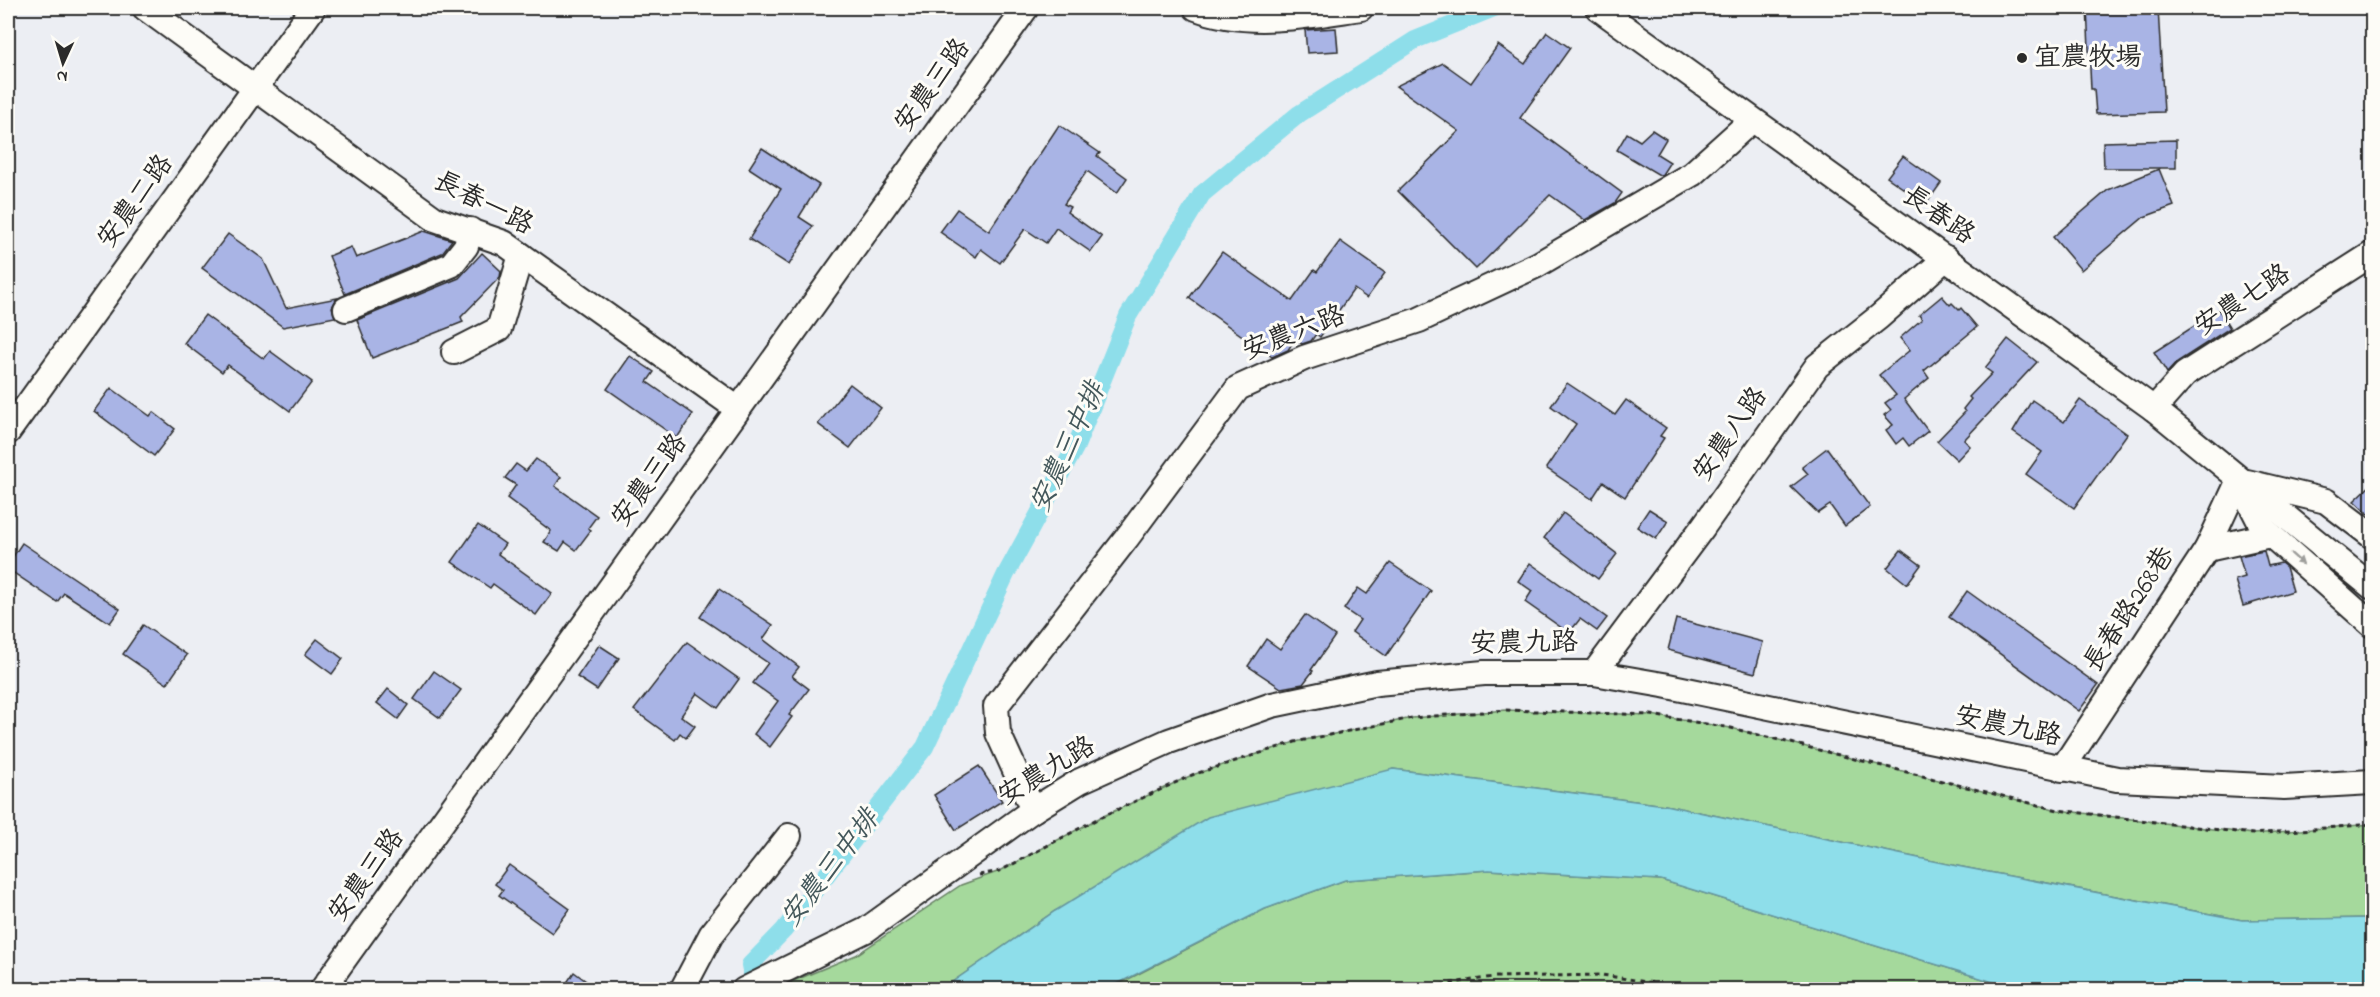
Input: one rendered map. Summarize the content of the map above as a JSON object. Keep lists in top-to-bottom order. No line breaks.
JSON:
{"streets":{"street":["安農三路","安農二路","長春一路","長春路","安農七路","安農六路","安農八路","長春路268巷","安農九路"]},"crossings":[["安農三路","長春一路"],["安農二路","長春一路"],["長春路","安農七路"],["長春路","安農六路"],["長春路","安農八路"],["長春路","長春路268巷"],["安農六路","安農九路"],["安農八路","安農九路"],["長春路268巷","安農九路"]],"water":["安農三中排"],"places":["宜農牧場"],"north":"bottom"}
